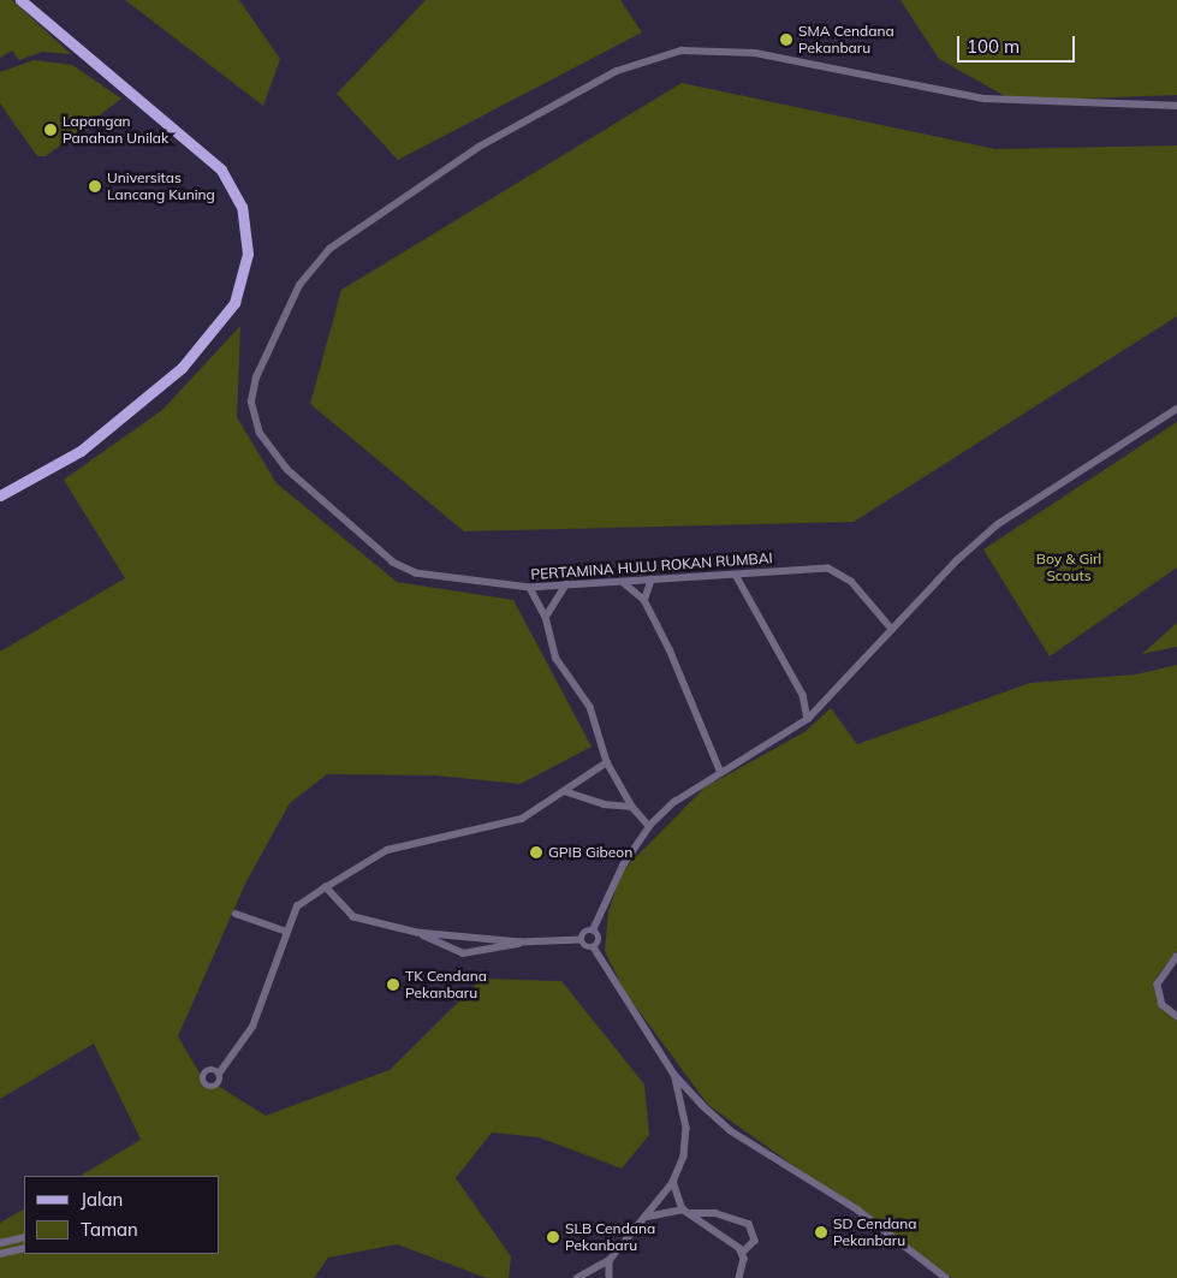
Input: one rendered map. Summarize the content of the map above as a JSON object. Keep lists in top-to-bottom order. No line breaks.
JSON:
{"streets":{"street":["PERTAMINA HULU ROKAN RUMBAI"]},"parks":["Boy & Girl Scouts"],"places":["SMA Cendana Pekanbaru","Lapangan Panahan Unilak","Universitas Lancang Kuning","GPIB Gibeon","TK Cendana Pekanbaru","SD Cendana Pekanbaru","SLB Cendana Pekanbaru"],"legend":["Jalan","Taman"],"scale_bar":"100 m"}
